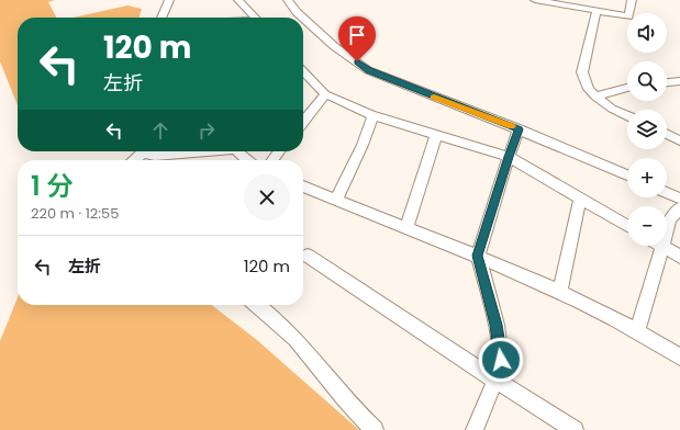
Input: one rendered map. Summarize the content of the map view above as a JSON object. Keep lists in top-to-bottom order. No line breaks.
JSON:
{"page":{"map_buttons":["+","−"],"turn":["120 m","左折"],"heading":["1 分","220 m · 12:55"],"list":[{"name":"左折","value":"120 m"}]}}
